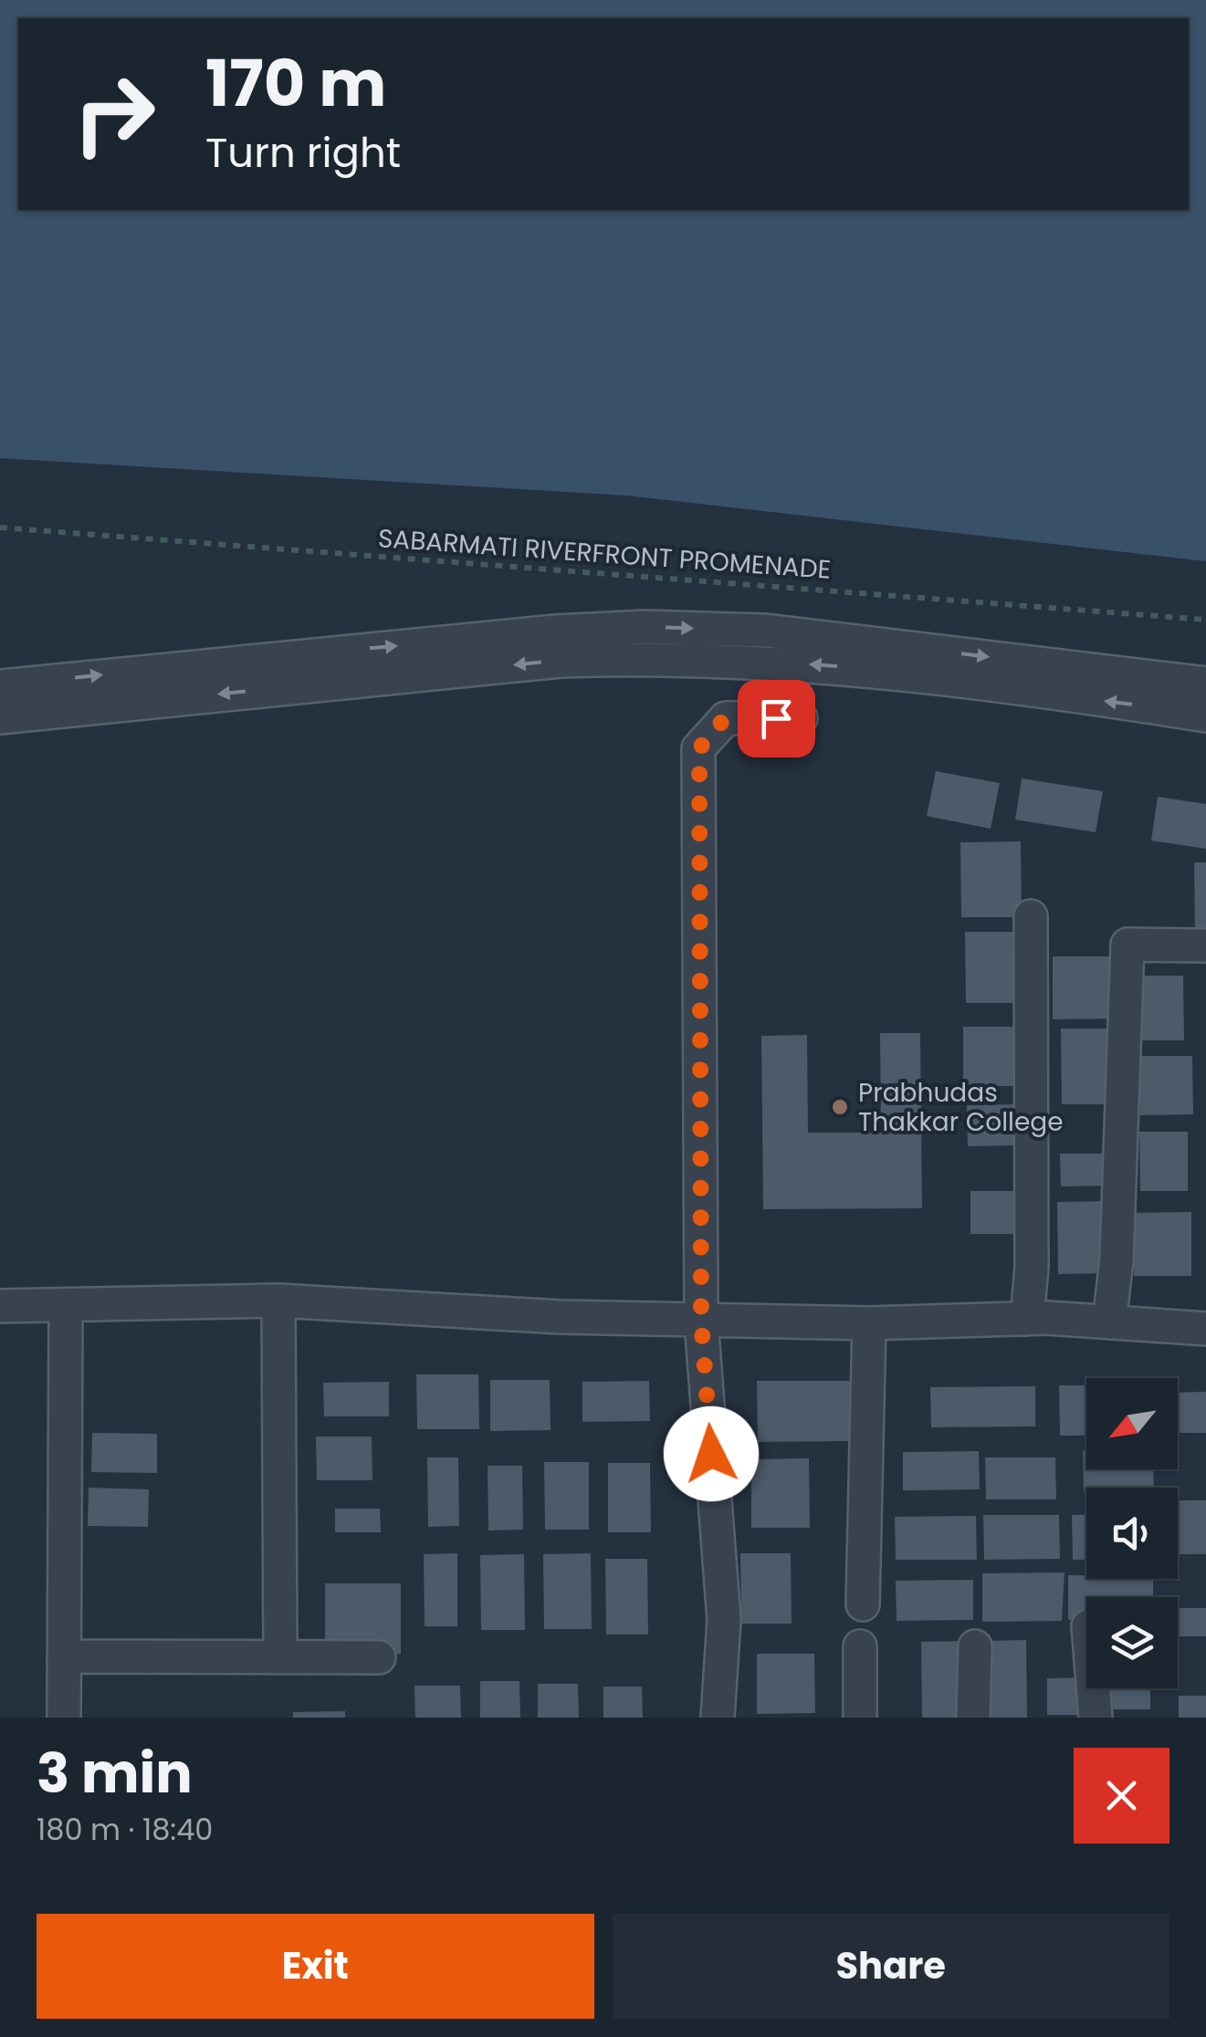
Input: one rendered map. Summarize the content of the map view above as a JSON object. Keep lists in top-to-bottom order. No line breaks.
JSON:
{"streets":{"path":["SABARMATI RIVERFRONT PROMENADE"]},"places":["Prabhudas Thakkar College"],"north":"bottom left","page":{"turn":["170 m","Turn right"],"heading":["3 min","180 m · 18:40"],"buttons":["Exit","Share"]}}
